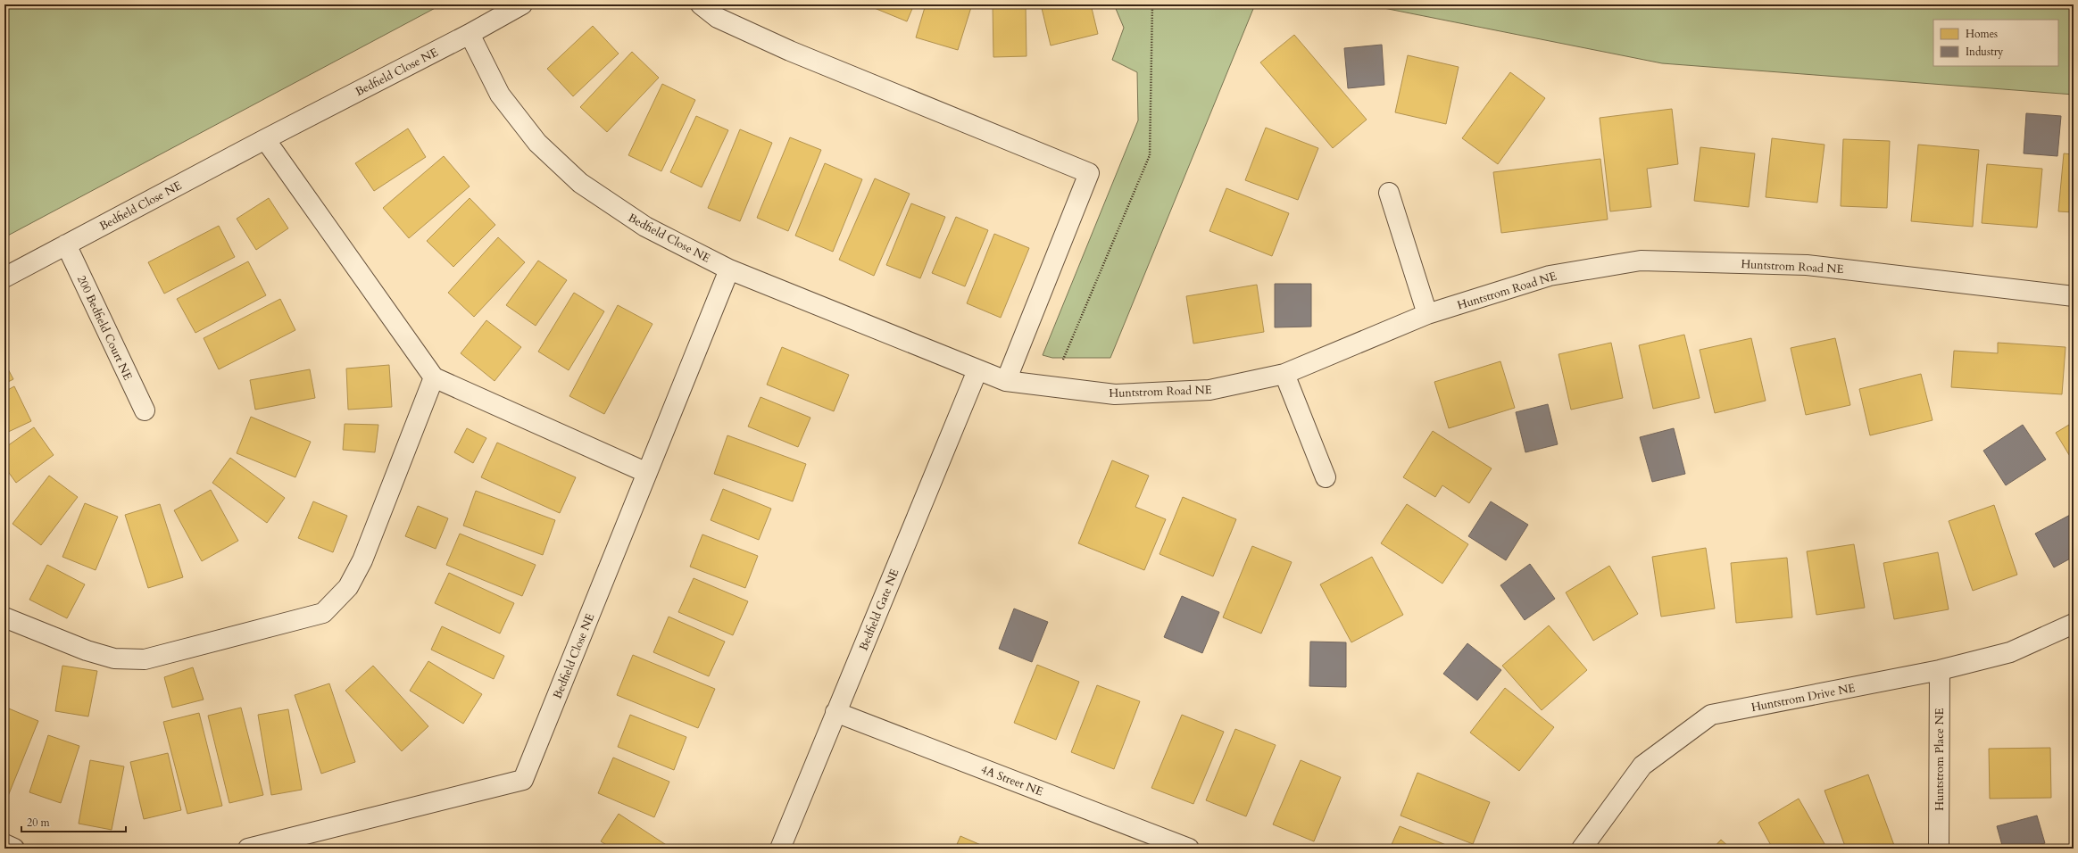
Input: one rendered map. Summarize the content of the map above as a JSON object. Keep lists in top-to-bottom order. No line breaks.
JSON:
{"streets":{"street":["Bedfield Close NE","Huntstrom Road NE","200 Bedfield Court NE","Bedfield Gate NE","Huntstrom Drive NE","Huntstrom Place NE","4A Street NE"]},"crossings":[["Bedfield Close NE","Huntstrom Road NE"],["Bedfield Close NE","200 Bedfield Court NE"],["Bedfield Close NE","Bedfield Gate NE"],["Huntstrom Road NE","Bedfield Gate NE"],["Bedfield Gate NE","4A Street NE"],["Huntstrom Drive NE","Huntstrom Place NE"]],"legend":["Homes","Industry"],"scale_bar":"20 m"}
